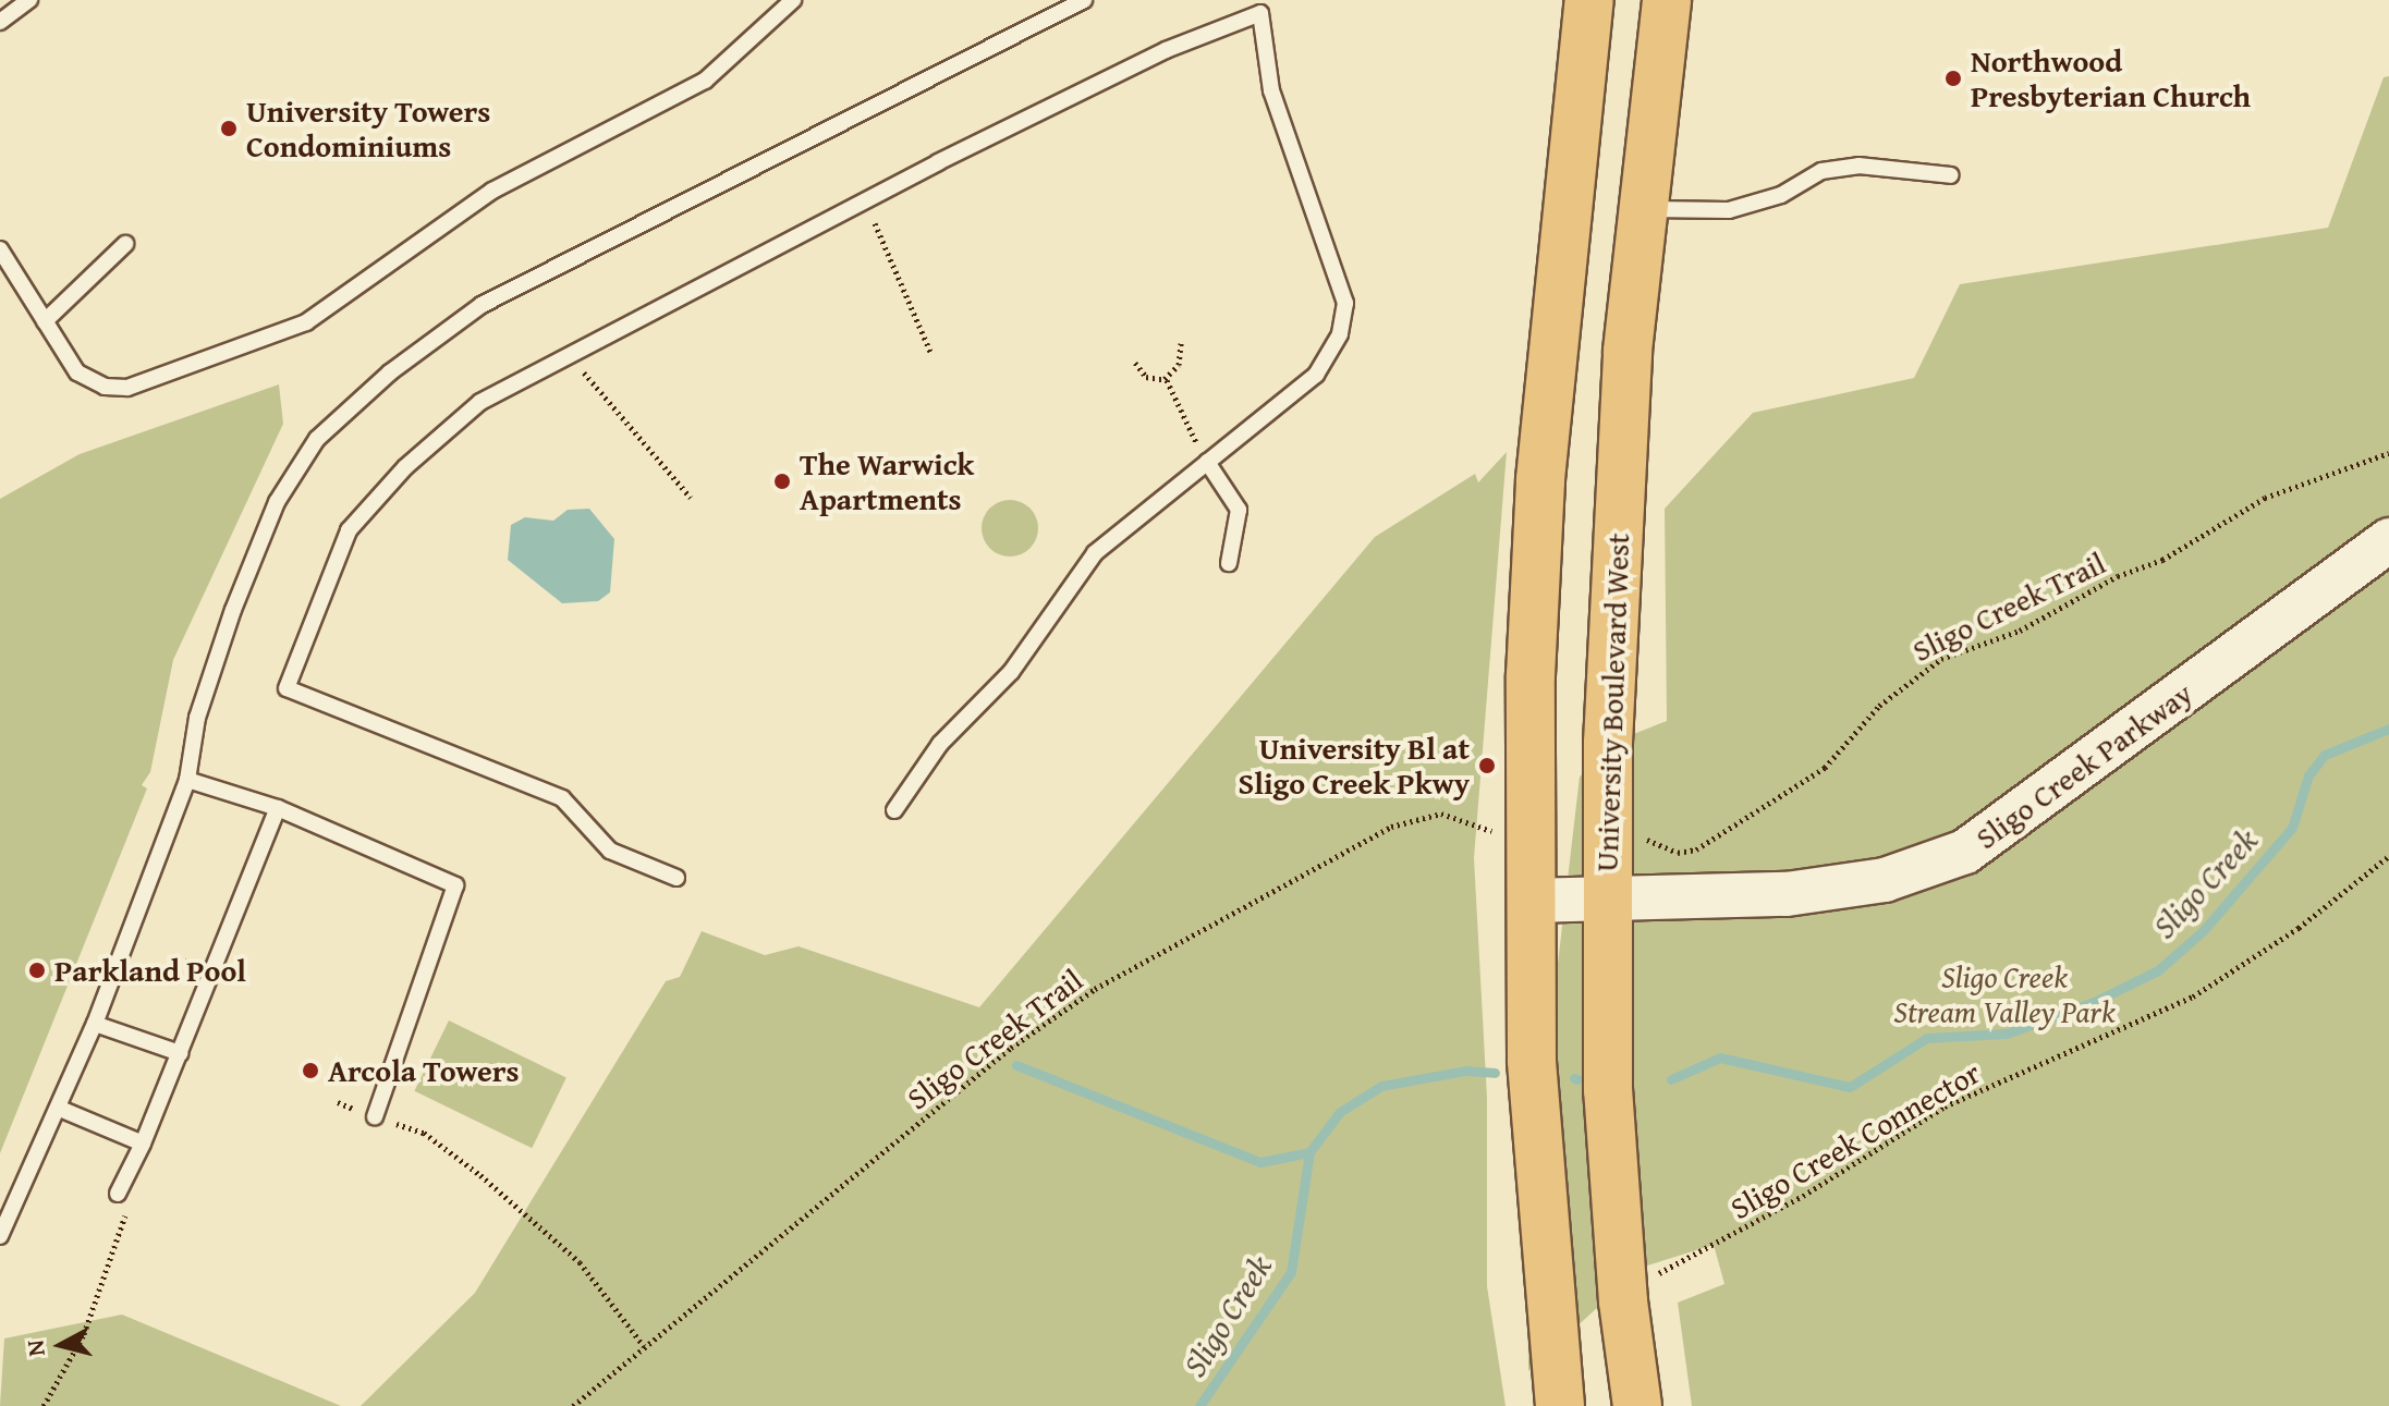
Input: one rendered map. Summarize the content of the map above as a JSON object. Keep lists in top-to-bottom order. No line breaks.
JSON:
{"streets":{"main road":["University Boulevard West"],"street":["Sligo Creek Parkway"],"path":["Sligo Creek Trail","Sligo Creek Connector"]},"crossings":[["University Boulevard West","Sligo Creek Parkway"]],"water":["Sligo Creek"],"parks":["Sligo Creek Stream Valley Park"],"places":["Northwood Presbyterian Church","University Towers Condominiums","The Warwick Apartments","University Bl at Sligo Creek Pkwy","Parkland Pool","Arcola Towers"],"north":"left"}
